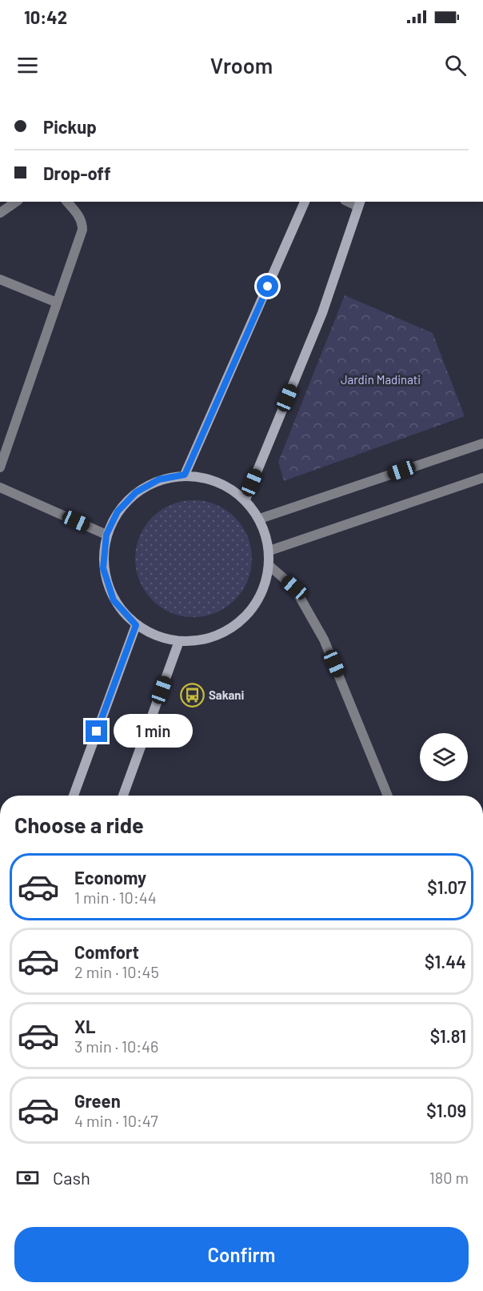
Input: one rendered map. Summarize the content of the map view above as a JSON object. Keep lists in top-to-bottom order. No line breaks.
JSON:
{"parks":["Jardin Madinati"],"places":{"bus stop":["Sakani"]},"page":{"status":"10:42","header":"Vroom","banner":["Pickup","Drop-off"],"bubble":"1 min","heading":"Choose a ride","list":[{"name":"Economy","note":"1 min · 10:44","value":"$1.07"},{"name":"Comfort","note":"2 min · 10:45","value":"$1.44"},{"name":"XL","note":"3 min · 10:46","value":"$1.81"},{"name":"Green","note":"4 min · 10:47","value":"$1.09"}],"pay":["Cash","180 m"],"buttons":"Confirm"}}
